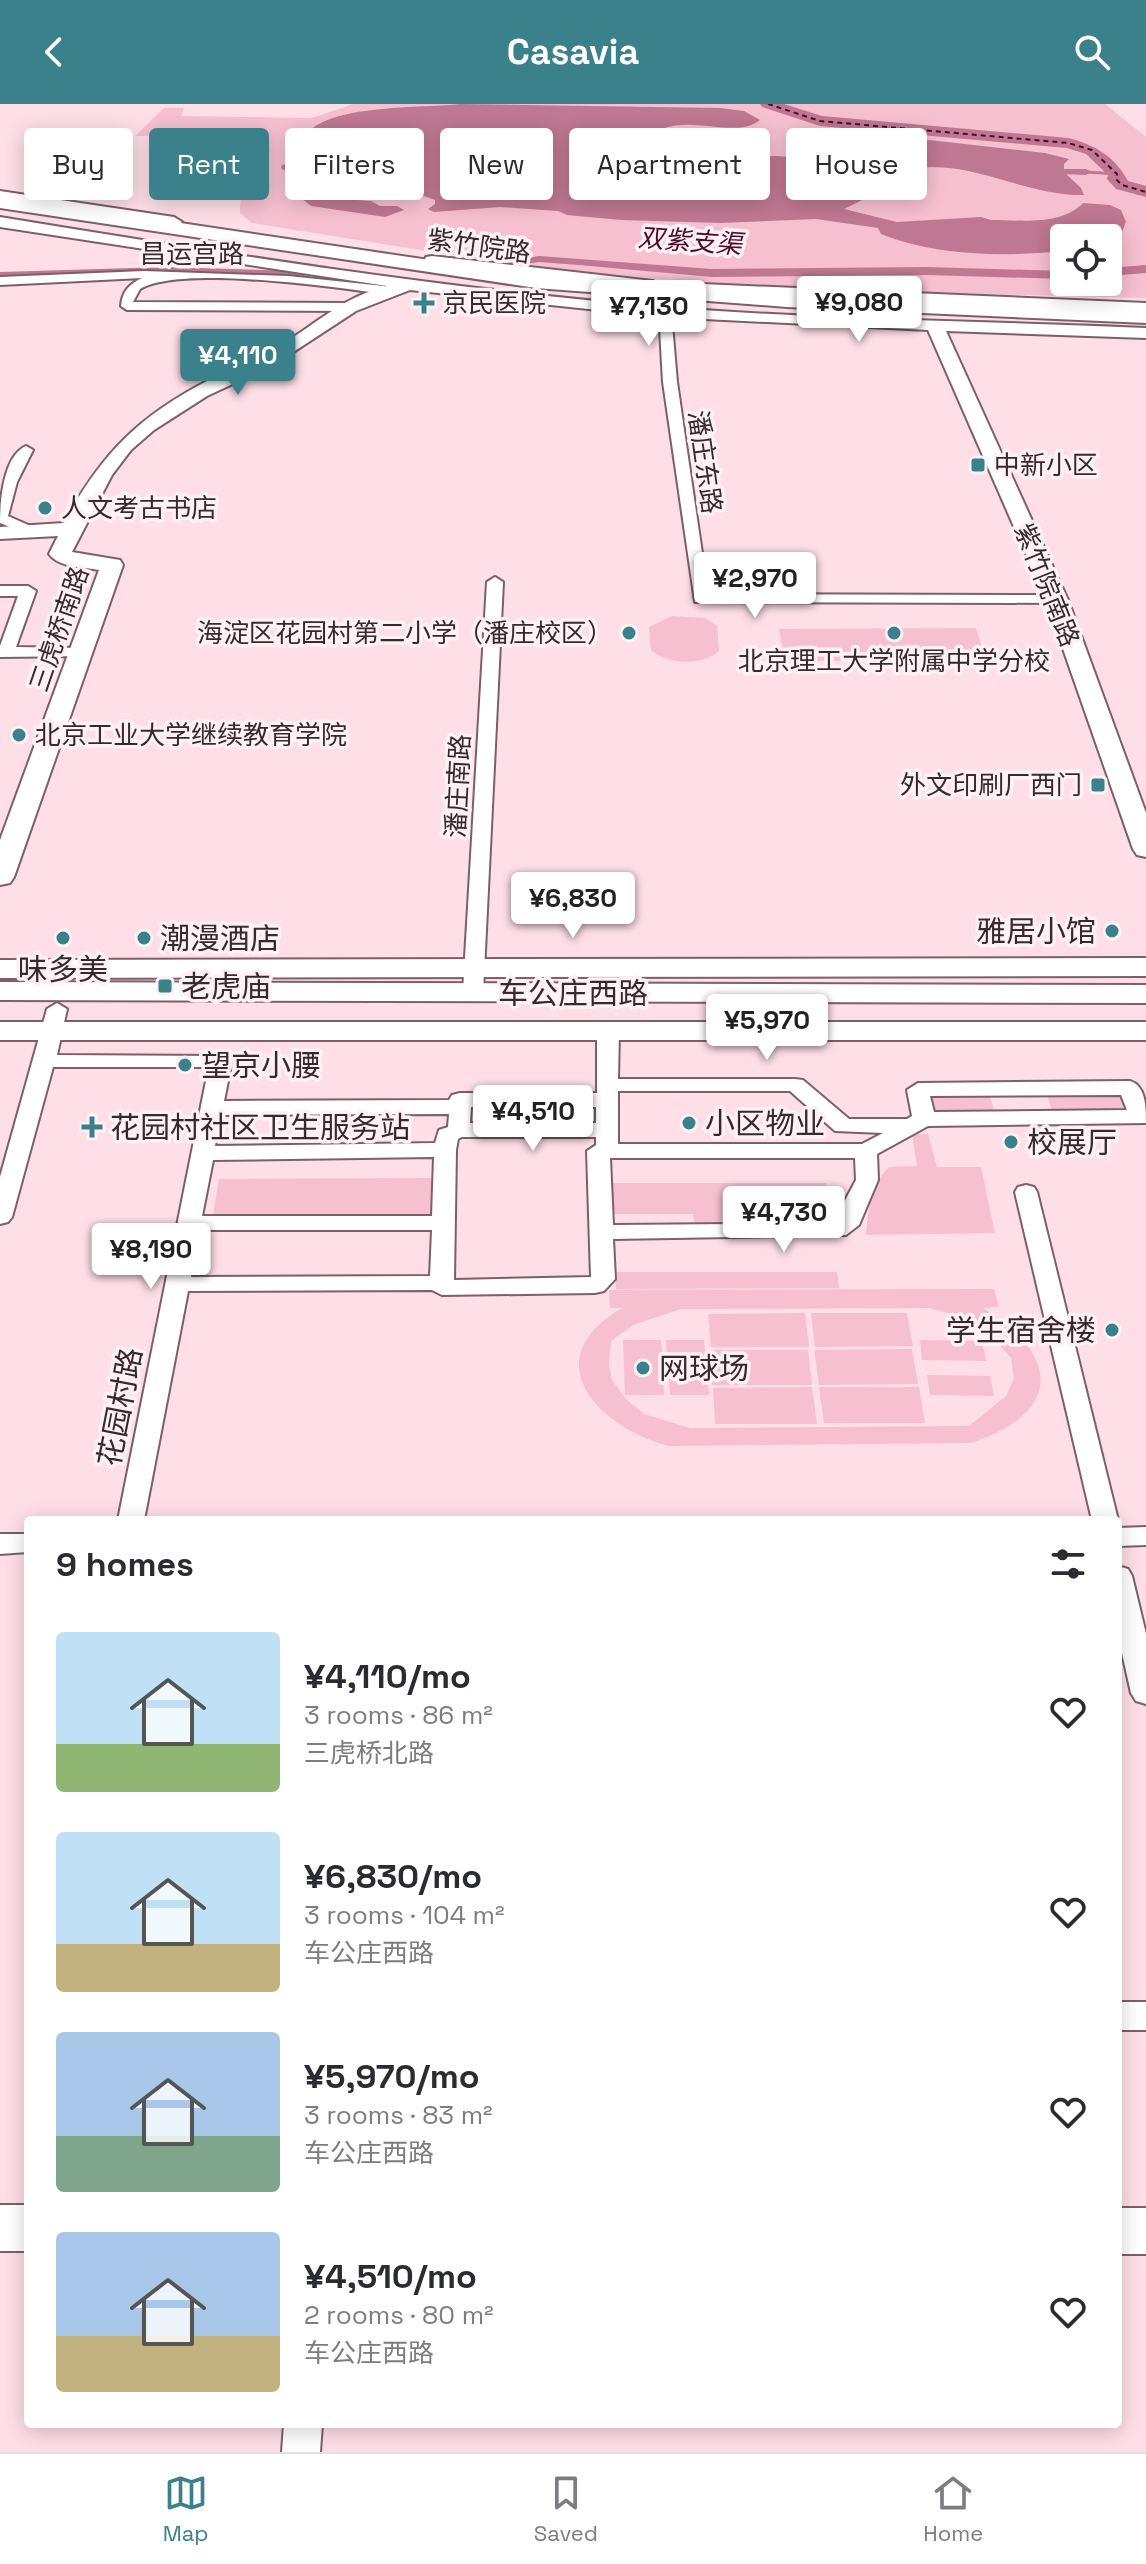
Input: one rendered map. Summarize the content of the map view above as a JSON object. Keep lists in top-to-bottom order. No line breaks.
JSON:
{"streets":{"highway":["紫竹院路"],"main road":["车公庄西路"],"street":["昌运宫路","潘庄东路","紫竹院南路","三虎桥南路","潘庄南路","花园村路"]},"crossings":[["紫竹院路","潘庄东路"],["紫竹院路","紫竹院南路"],["潘庄东路","紫竹院南路"],["潘庄南路","车公庄西路"],["车公庄西路","花园村路"]],"water":["双紫支渠"],"places":{"health":["京民医院","花园村社区卫生服务站"],"transit":["中新小区","外文印刷厂西门","老虎庙"],"other":["人文考古书店","海淀区花园村第二小学（潘庄校区）","北京理工大学附属中学分校","北京工业大学继续教育学院","雅居小馆","味多美","潮漫酒店","望京小腰","小区物业","校展厅","学生宿舍楼","网球场"]},"page":{"header":"Casavia","chip":["Buy","Rent","Filters","New","Apartment","House"],"price":["¥9,080","¥7,130","¥4,110","¥2,970","¥6,830","¥5,970","¥4,510","¥4,730","¥8,190"],"heading":"9 homes","list":[{"name":"¥4,110/mo","note":"3 rooms · 86 m² · 三虎桥北路"},{"name":"¥6,830/mo","note":"3 rooms · 104 m² · 车公庄西路"},{"name":"¥5,970/mo","note":"3 rooms · 83 m² · 车公庄西路"},{"name":"¥4,510/mo","note":"2 rooms · 80 m² · 车公庄西路"}],"tabs":["Map","Saved","Home"]}}
